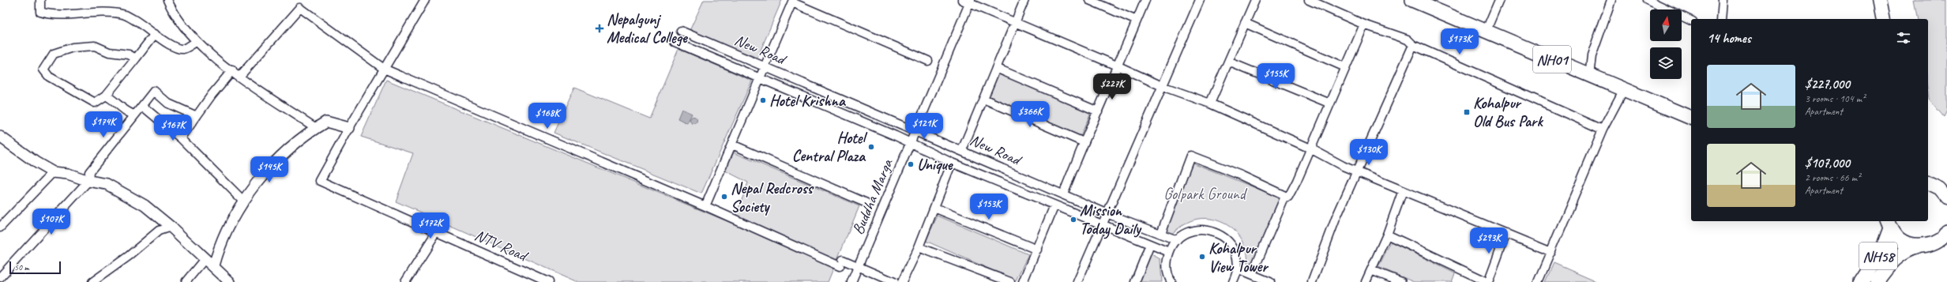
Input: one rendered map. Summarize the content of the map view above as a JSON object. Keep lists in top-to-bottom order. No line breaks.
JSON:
{"streets":{"highway":["NH01","NH58"],"street":["New Road","Buddha Marga","NTV Road"]},"crossings":[["New Road","Buddha Marga"]],"parks":["Golpark Ground"],"places":{"health":["Nepalgunj Medical College"],"other":["Hotel Krishna","Hotel Central Plaza","Unique","Nepal Redcross Society","Mission Today Daily","Kohalpur View Tower"],"transit":["Kohalpur Old Bus Park"]},"scale_bar":"50 m","north":"top","page":{"heading":"14 homes","price":["$173K","$155K","$227K","$366K","$168K","$174K","$121K","$167K","$130K","$145K","$153K","$107K","$172K","$293K"],"list":[{"name":"$227,000","note":"3 rooms · 104 m² · Apartment"},{"name":"$107,000","note":"2 rooms · 66 m² · Apartment"}],"scale":"50 m"}}
